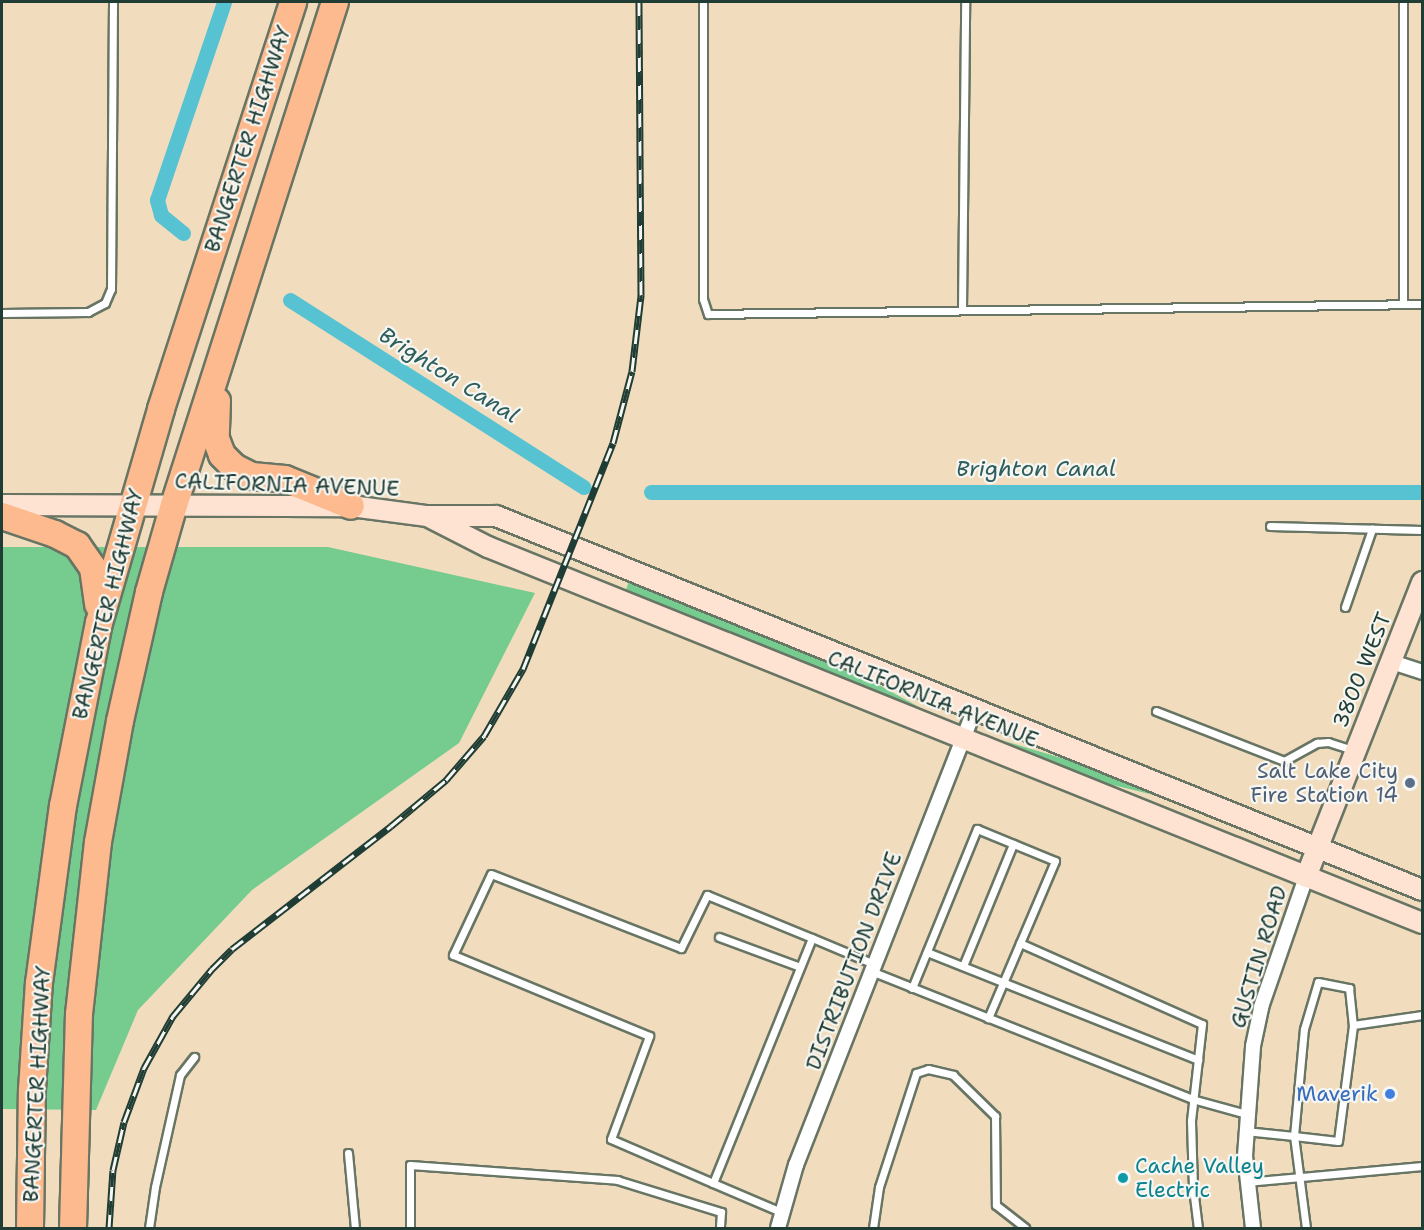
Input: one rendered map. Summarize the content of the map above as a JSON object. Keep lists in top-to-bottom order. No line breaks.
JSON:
{"streets":{"highway":["BANGERTER HIGHWAY"],"main road":["CALIFORNIA AVENUE","3800 WEST"],"street":["GUSTIN ROAD","DISTRIBUTION DRIVE"]},"crossings":[["BANGERTER HIGHWAY","CALIFORNIA AVENUE"],["CALIFORNIA AVENUE","3800 WEST"],["CALIFORNIA AVENUE","GUSTIN ROAD"],["CALIFORNIA AVENUE","DISTRIBUTION DRIVE"],["3800 WEST","GUSTIN ROAD"]],"water":["Brighton Canal"],"places":["Salt Lake City Fire Station 14","Maverik","Cache Valley Electric"]}
